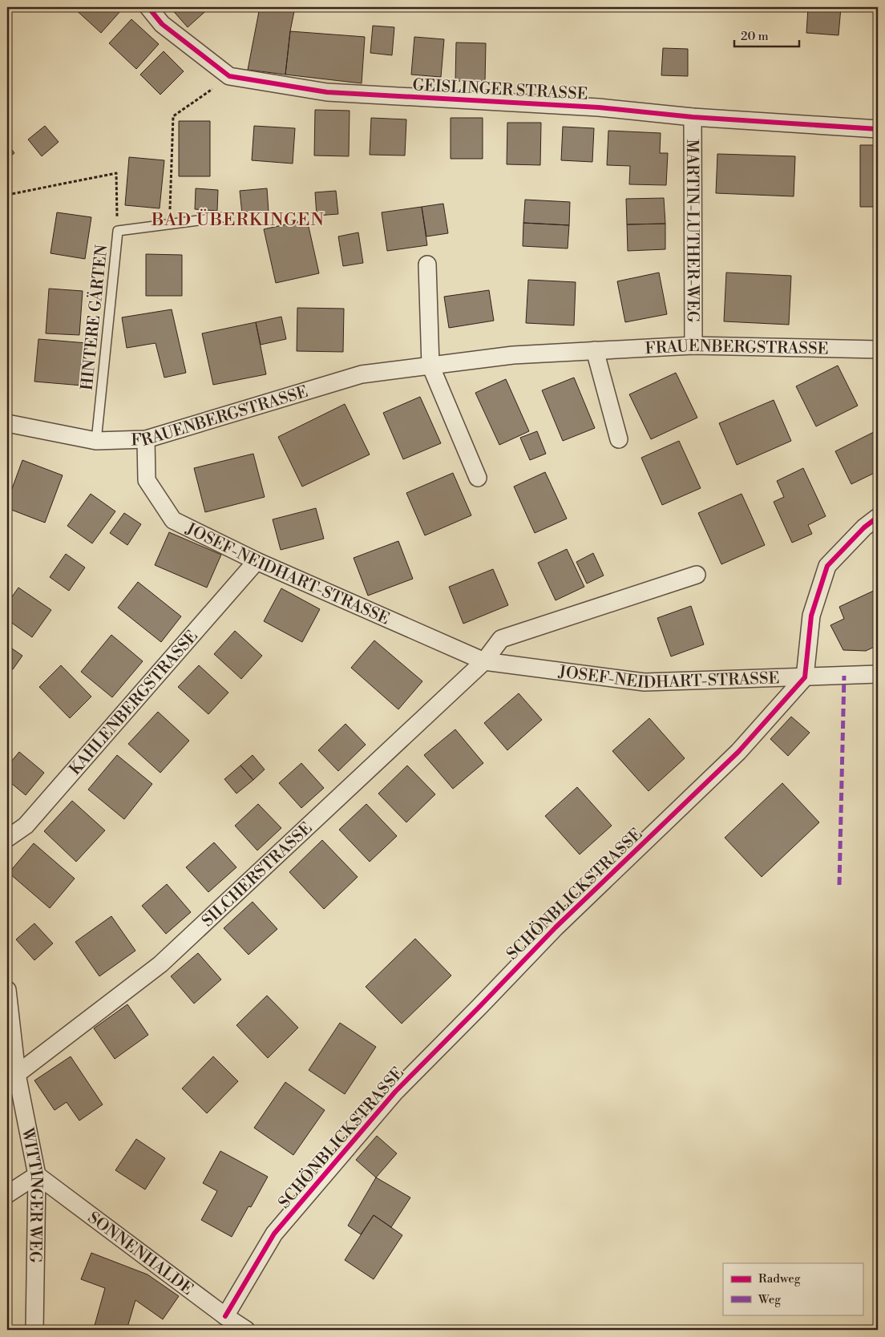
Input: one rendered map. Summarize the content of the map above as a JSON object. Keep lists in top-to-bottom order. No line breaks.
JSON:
{"streets":{"street":["GEISLINGER STRASSE","MARTIN-LUTHER-WEG","FRAUENBERGSTRASSE","JOSEF-NEIDHART-STRASSE","KAHLENBERGSTRASSE","SILCHERSTRASSE","SCHÖNBLICKSTRASSE","WITTINGER WEG","SONNENHALDE"],"lane":["HINTERE GÄRTEN"]},"crossings":[["GEISLINGER STRASSE","MARTIN-LUTHER-WEG"],["MARTIN-LUTHER-WEG","FRAUENBERGSTRASSE"],["HINTERE GÄRTEN","FRAUENBERGSTRASSE"],["FRAUENBERGSTRASSE","JOSEF-NEIDHART-STRASSE"],["JOSEF-NEIDHART-STRASSE","KAHLENBERGSTRASSE"],["JOSEF-NEIDHART-STRASSE","SILCHERSTRASSE"],["JOSEF-NEIDHART-STRASSE","SCHÖNBLICKSTRASSE"],["SILCHERSTRASSE","WITTINGER WEG"],["SCHÖNBLICKSTRASSE","SONNENHALDE"],["WITTINGER WEG","SONNENHALDE"]],"districts":["BAD ÜBERKINGEN"],"legend":["Radweg","Weg"],"scale_bar":"20 m"}
